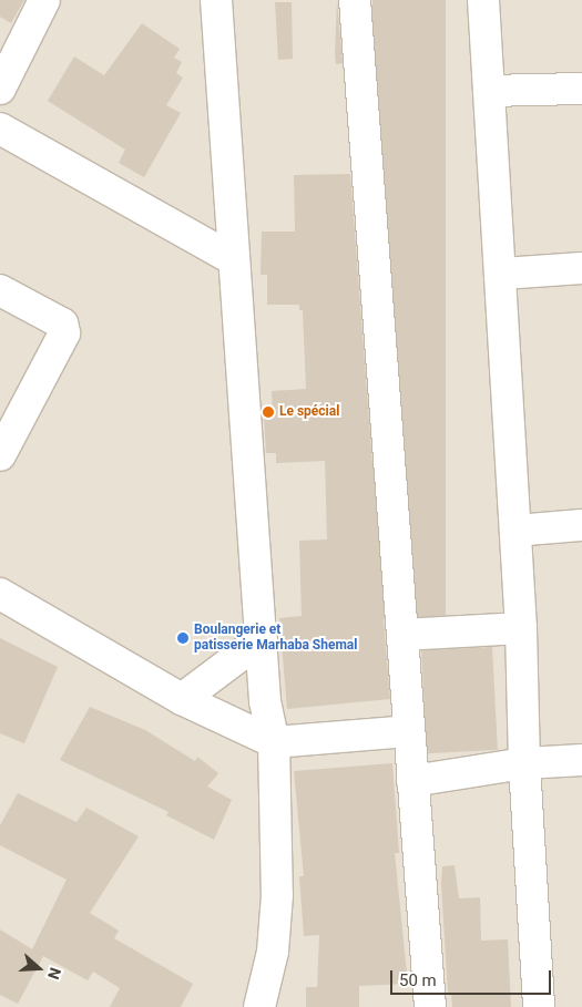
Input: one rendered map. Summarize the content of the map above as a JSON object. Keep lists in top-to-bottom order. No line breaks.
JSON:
{"places":["Le spécial","Boulangerie et patisserie Marhaba Shemal"],"scale_bar":"50 m","north":"right"}
